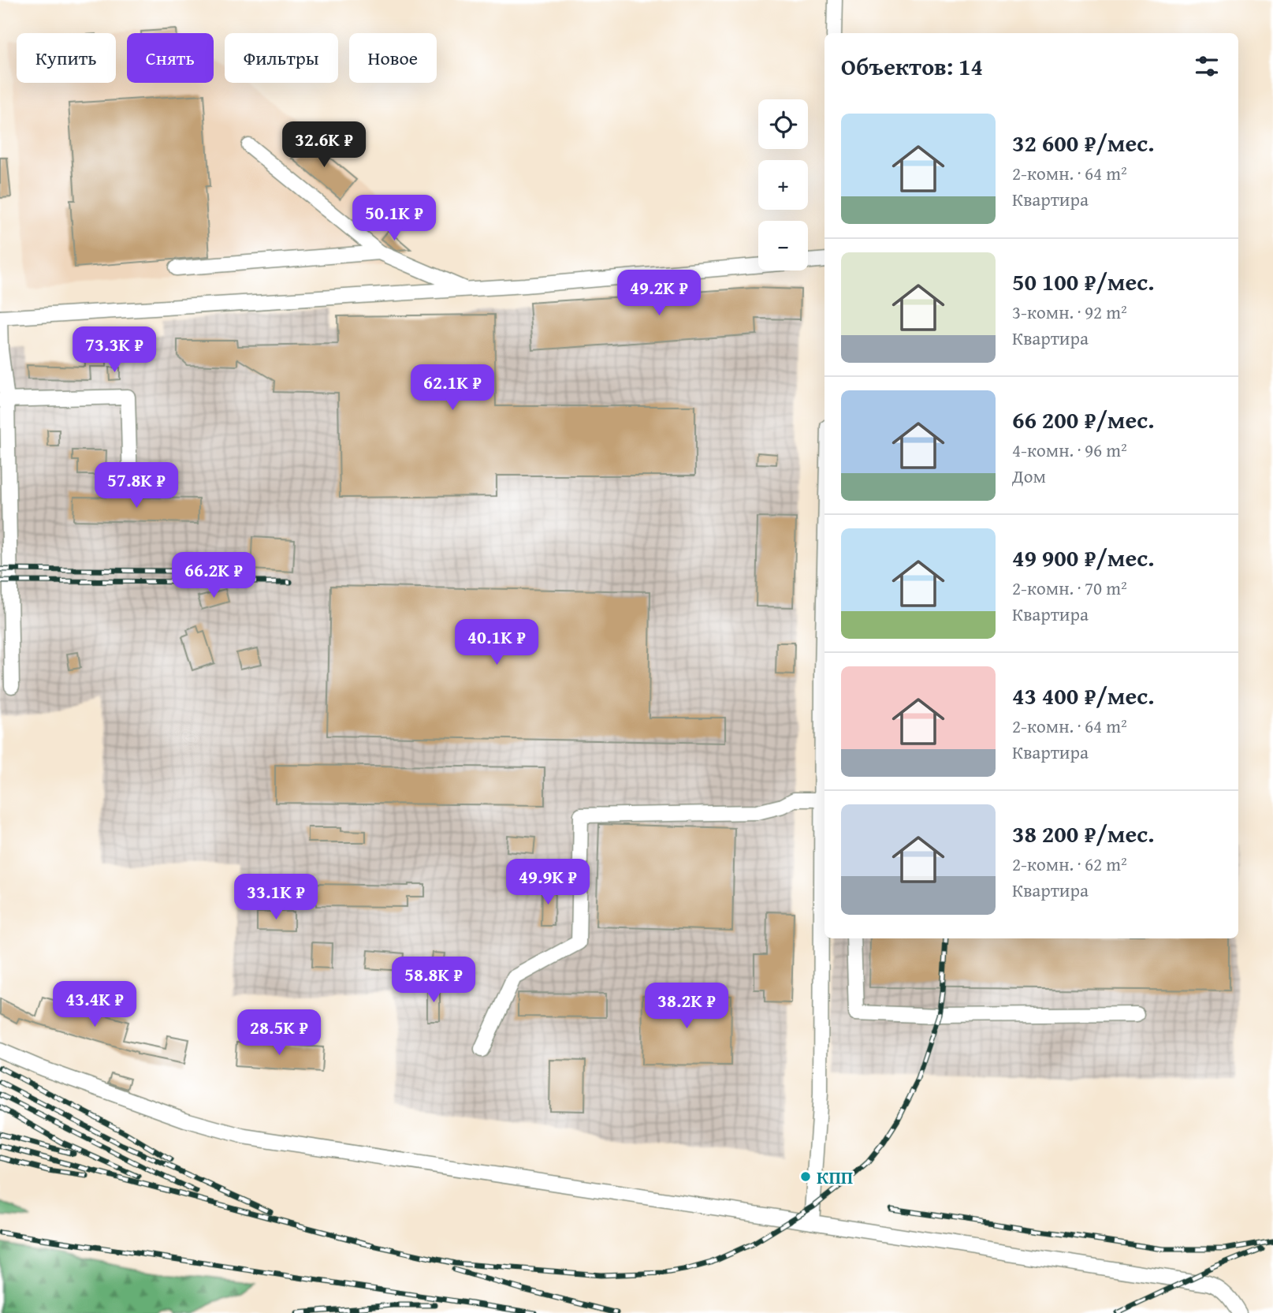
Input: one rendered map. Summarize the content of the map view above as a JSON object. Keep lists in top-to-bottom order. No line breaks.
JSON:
{"places":["КПП"],"page":{"chip":["Купить","Снять","Фильтры","Новое"],"heading":"Объектов: 14","map_buttons":["+","−"],"list":[{"name":"32 600 ₽/мес.","note":"2-комн. · 64 m² · Квартира"},{"name":"50 100 ₽/мес.","note":"3-комн. · 92 m² · Квартира"},{"name":"66 200 ₽/мес.","note":"4-комн. · 96 m² · Дом"},{"name":"49 900 ₽/мес.","note":"2-комн. · 70 m² · Квартира"},{"name":"43 400 ₽/мес.","note":"2-комн. · 64 m² · Квартира"},{"name":"38 200 ₽/мес.","note":"2-комн. · 62 m² · Квартира"}],"price":["32.6K ₽","50.1K ₽","49.2K ₽","73.3K ₽","62.1K ₽","57.8K ₽","66.2K ₽","40.1K ₽","49.9K ₽","33.1K ₽","58.8K ₽","43.4K ₽","38.2K ₽","28.5K ₽"]}}
